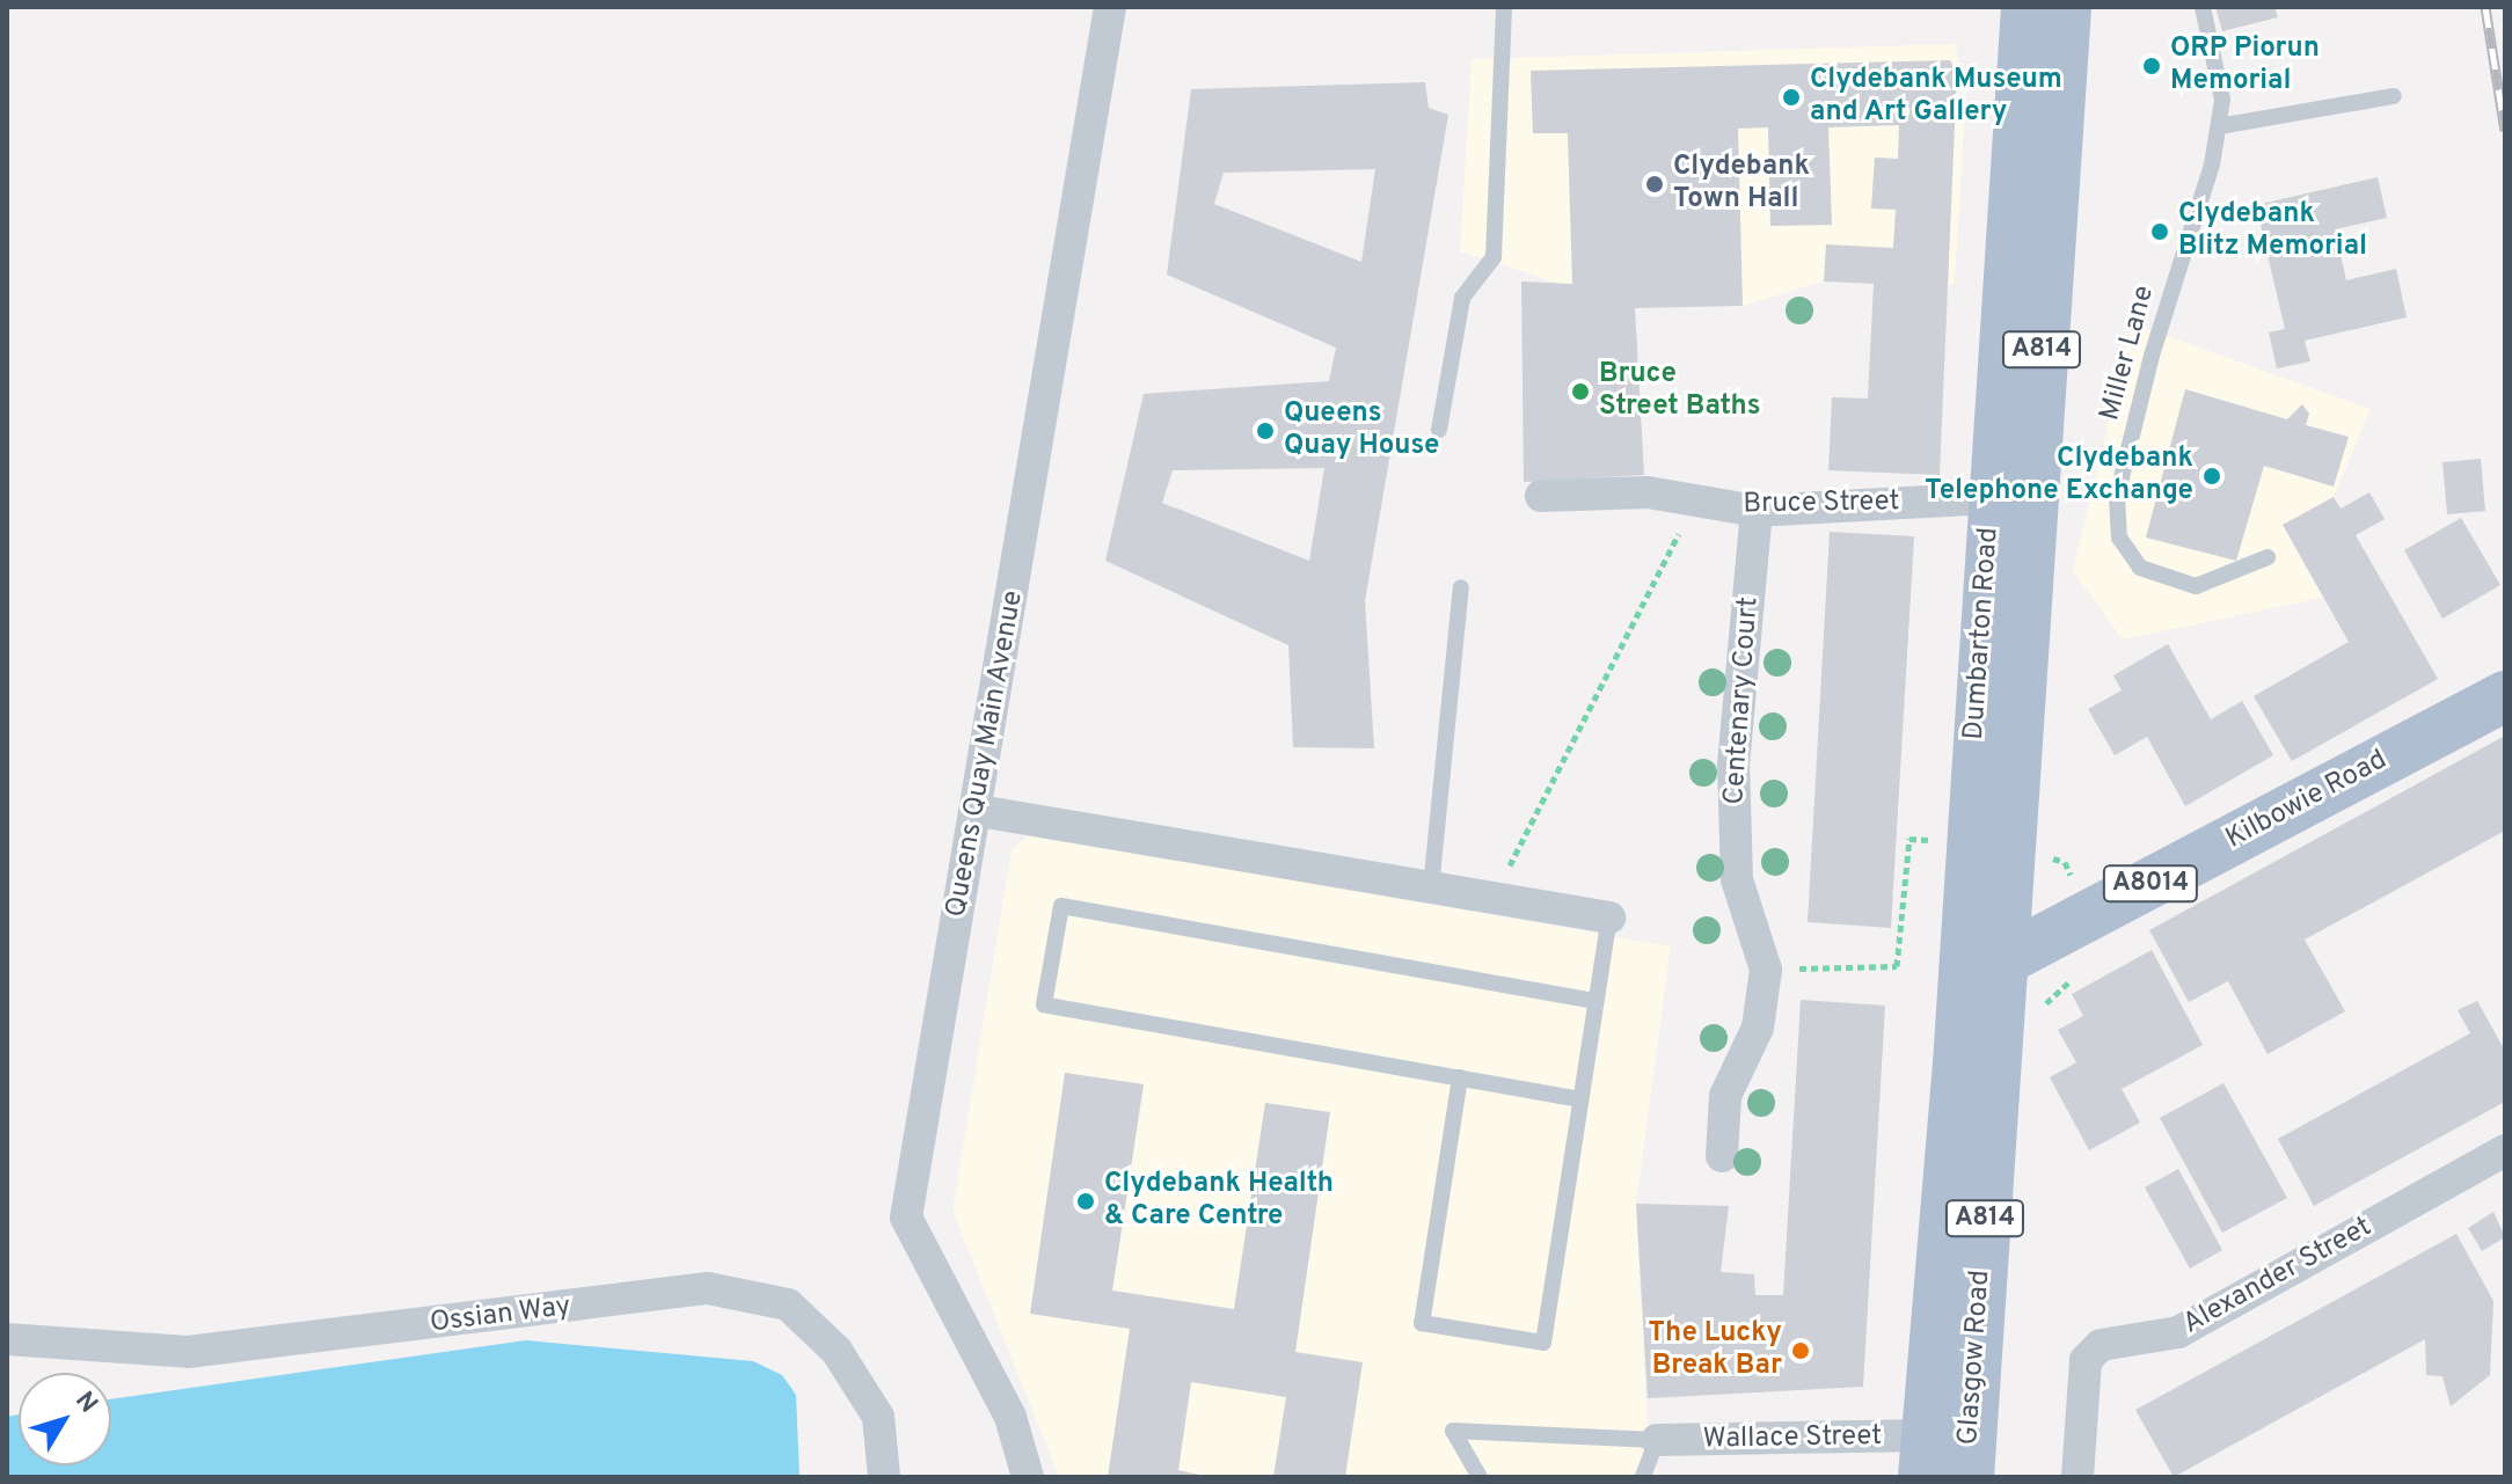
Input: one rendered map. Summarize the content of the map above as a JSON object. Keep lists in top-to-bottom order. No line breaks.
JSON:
{"streets":{"main road":["A814","Dumbarton Road","Kilbowie Road","A8014","Glasgow Road"],"street":["Bruce Street","Centenary Court","Queens Quay Main Avenue","Alexander Street","Ossian Way","Wallace Street"],"lane":["Miller Lane"]},"crossings":[["Bruce Street","Dumbarton Road"],["Bruce Street","Centenary Court"],["Dumbarton Road","Kilbowie Road"],["Dumbarton Road","Glasgow Road"],["Kilbowie Road","Glasgow Road"],["Glasgow Road","Wallace Street"]],"places":["ORP Piorun Memorial","Clydebank Museum and Art Gallery","Clydebank Town Hall","Clydebank Blitz Memorial","Bruce Street Baths","Queens Quay House","Clydebank Telephone Exchange","Clydebank Health & Care Centre","The Lucky Break Bar"],"north":"top right"}
